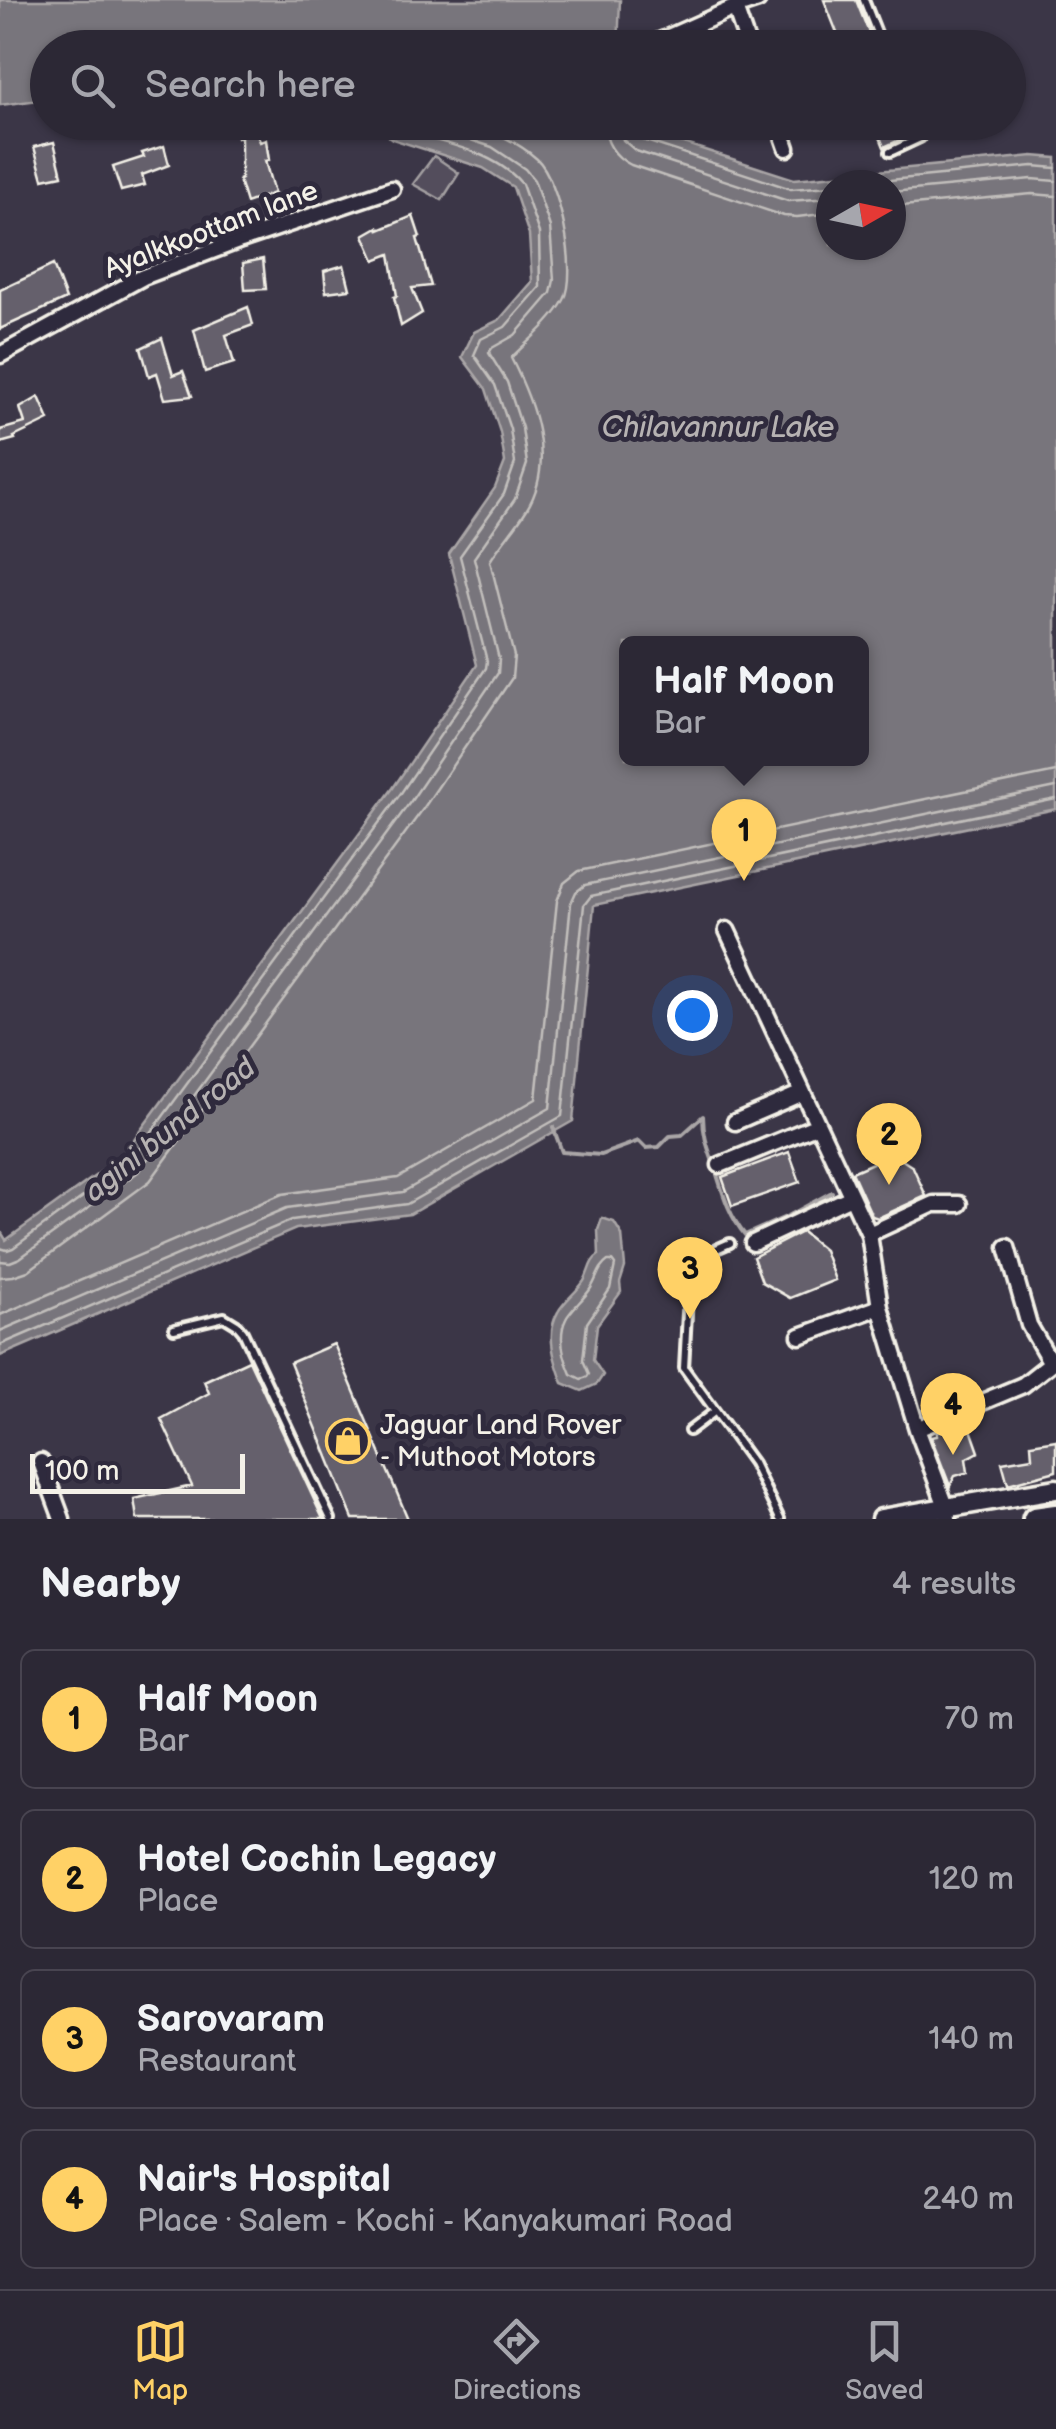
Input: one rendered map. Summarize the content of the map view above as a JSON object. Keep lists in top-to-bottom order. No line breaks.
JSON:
{"streets":{"street":["Ayalkkoottam lane"]},"water":["Chilavannur Lake","agini bund road"],"places":{"shop":["Jaguar Land Rover - Muthoot Motors"]},"scale_bar":"100 m","north":"right","page":{"search":"Search here","popup":["Half Moon","Bar"],"pins":["1","2","3","4"],"scale":"100 m","heading":["Nearby","4 results"],"list":[{"mark":"1","name":"Half Moon","note":"Bar","value":"70 m"},{"mark":"2","name":"Hotel Cochin Legacy","note":"Place","value":"120 m"},{"mark":"3","name":"Sarovaram","note":"Restaurant","value":"140 m"},{"mark":"4","name":"Nair's Hospital","note":"Place · Salem - Kochi - Kanyakumari Road","value":"240 m"}],"nav":["Map","Directions","Saved"]}}
